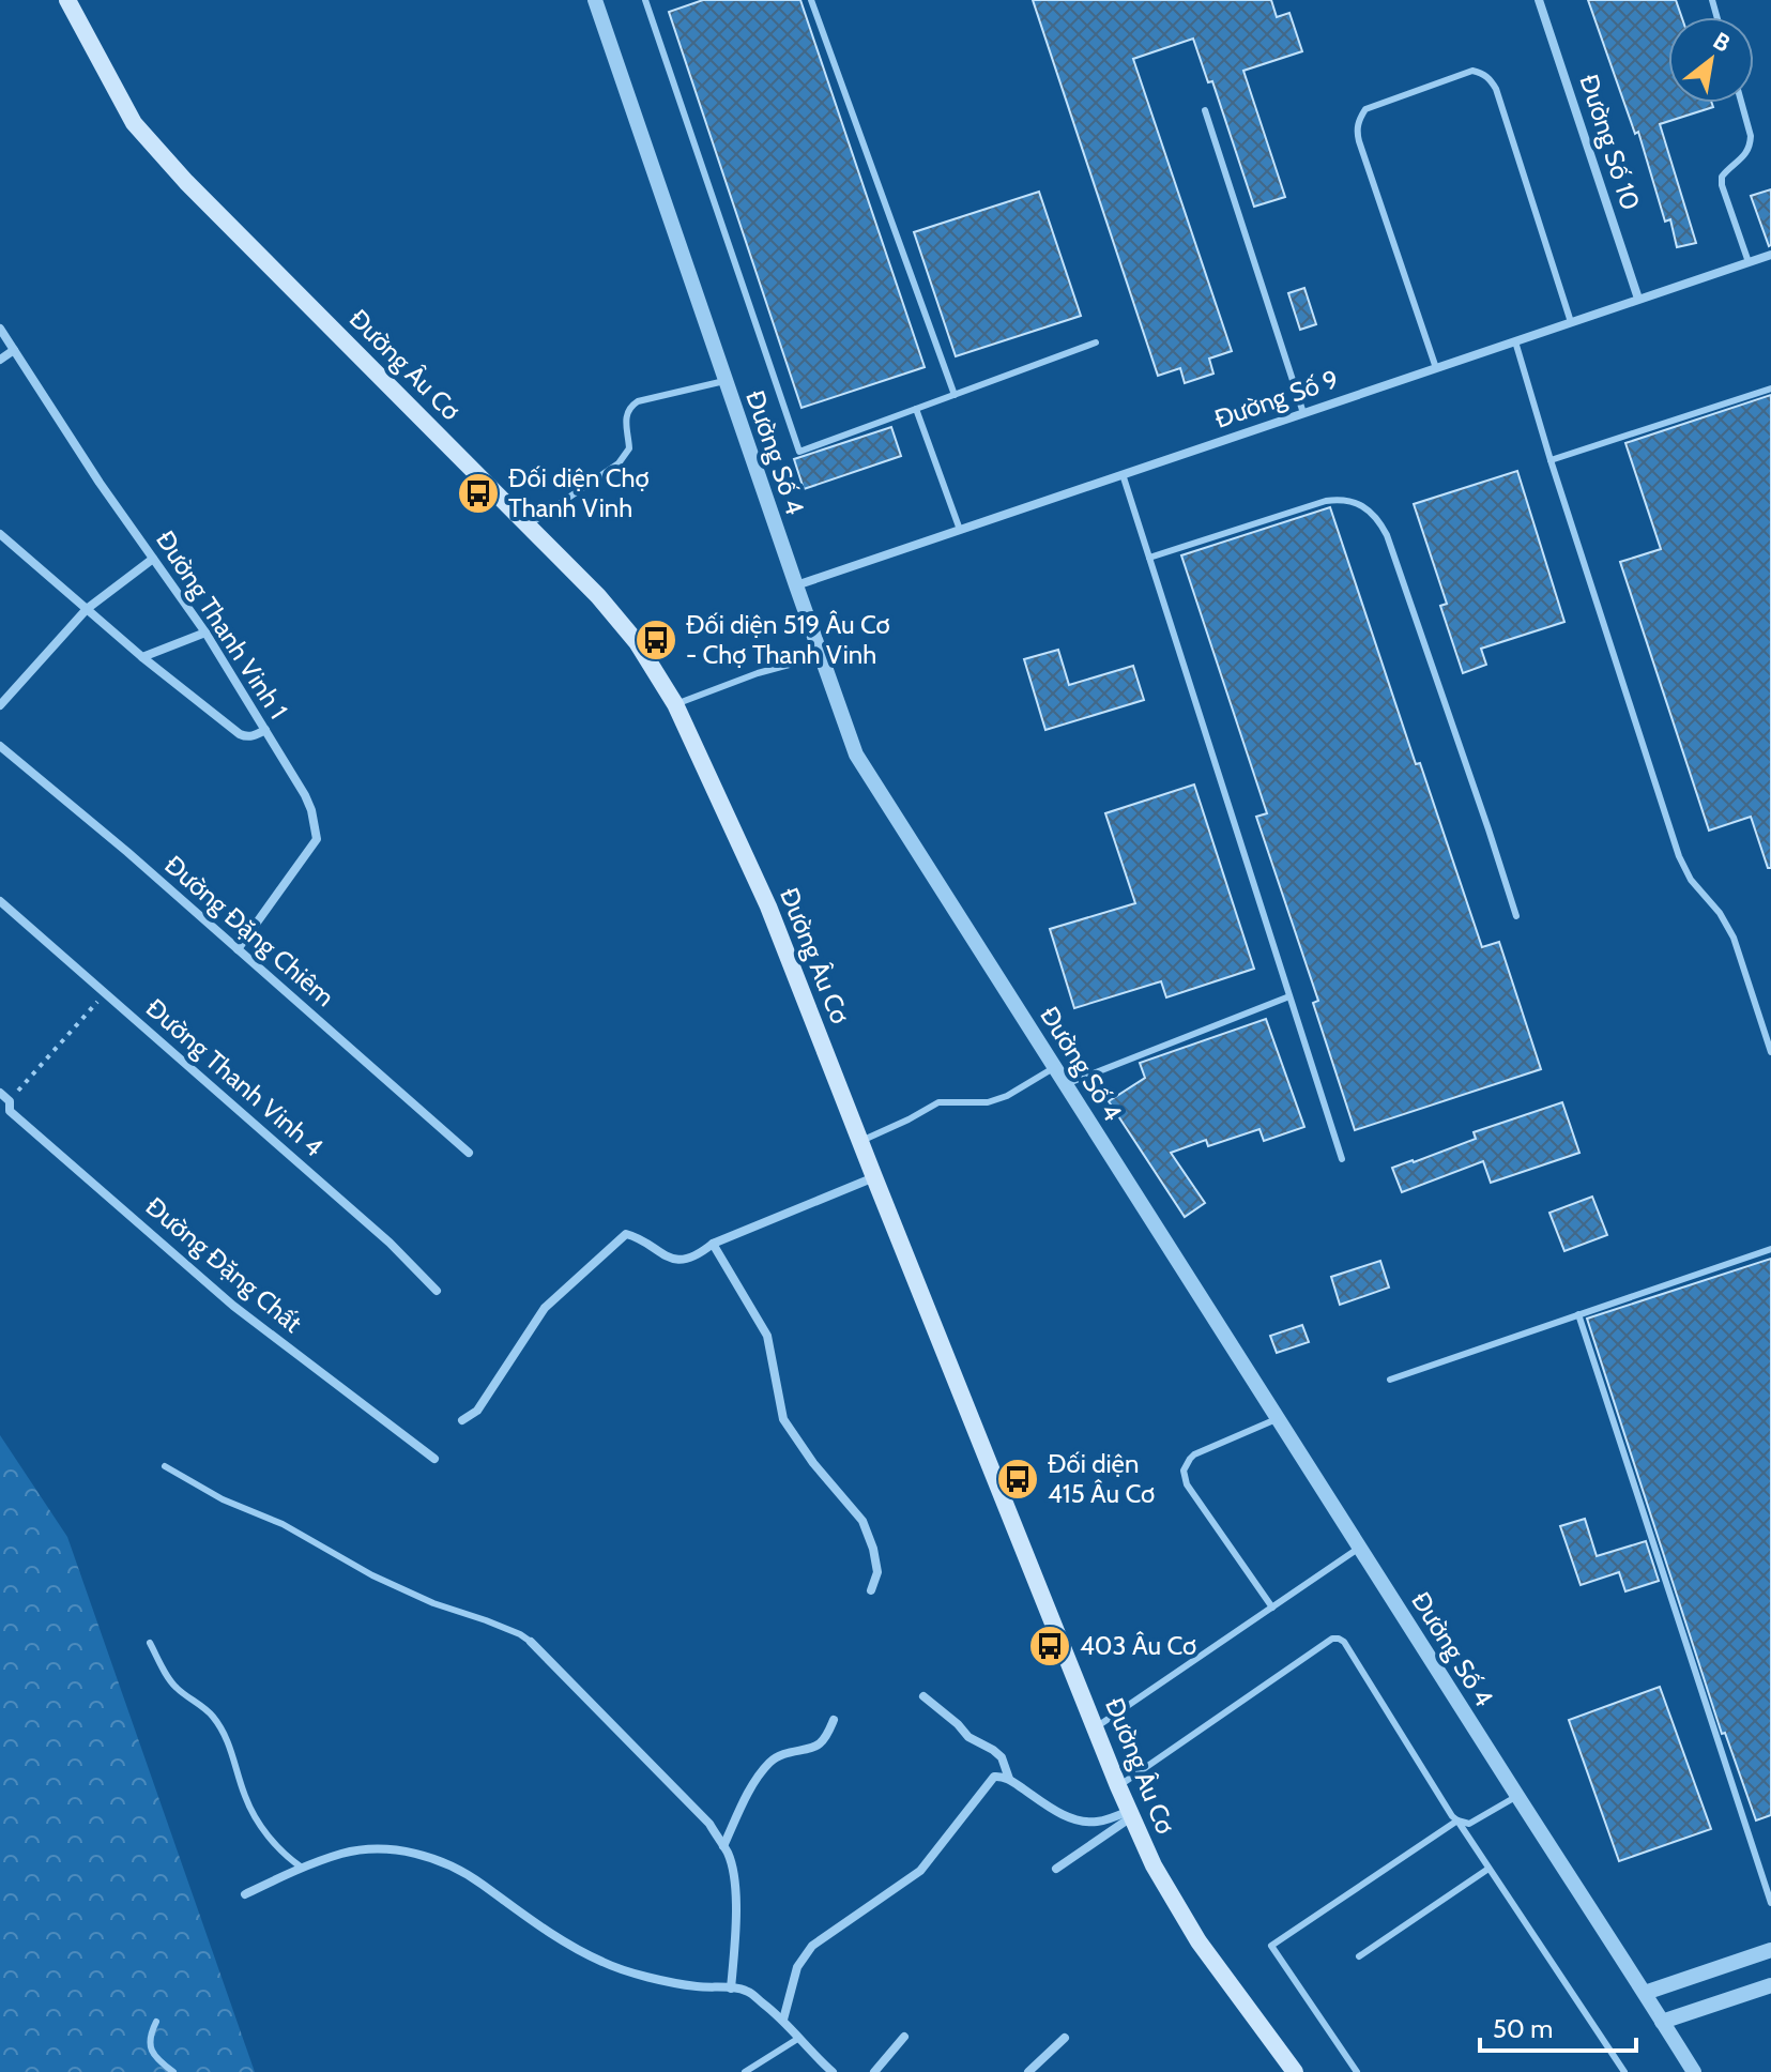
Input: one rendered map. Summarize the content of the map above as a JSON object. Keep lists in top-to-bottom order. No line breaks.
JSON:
{"streets":{"main road":["Đường Âu Cơ"],"street":["Đường Số 10","Đường Số 9","Đường Số 4","Đường Thanh Vinh 1","Đường Đặng Chiêm","Đường Thanh Vinh 4","Đường Đặng Chất"]},"crossings":[["Đường Số 10","Đường Số 9"],["Đường Số 9","Đường Số 4"],["Đường Thanh Vinh 1","Đường Đặng Chiêm"]],"places":{"bus stop":["Đối diện Chợ Thanh Vinh","Đối diện 519 Âu Cơ - Chợ Thanh Vinh","Đối diện 415 Âu Cơ","403 Âu Cơ"]},"scale_bar":"50 m","north":"top right"}
